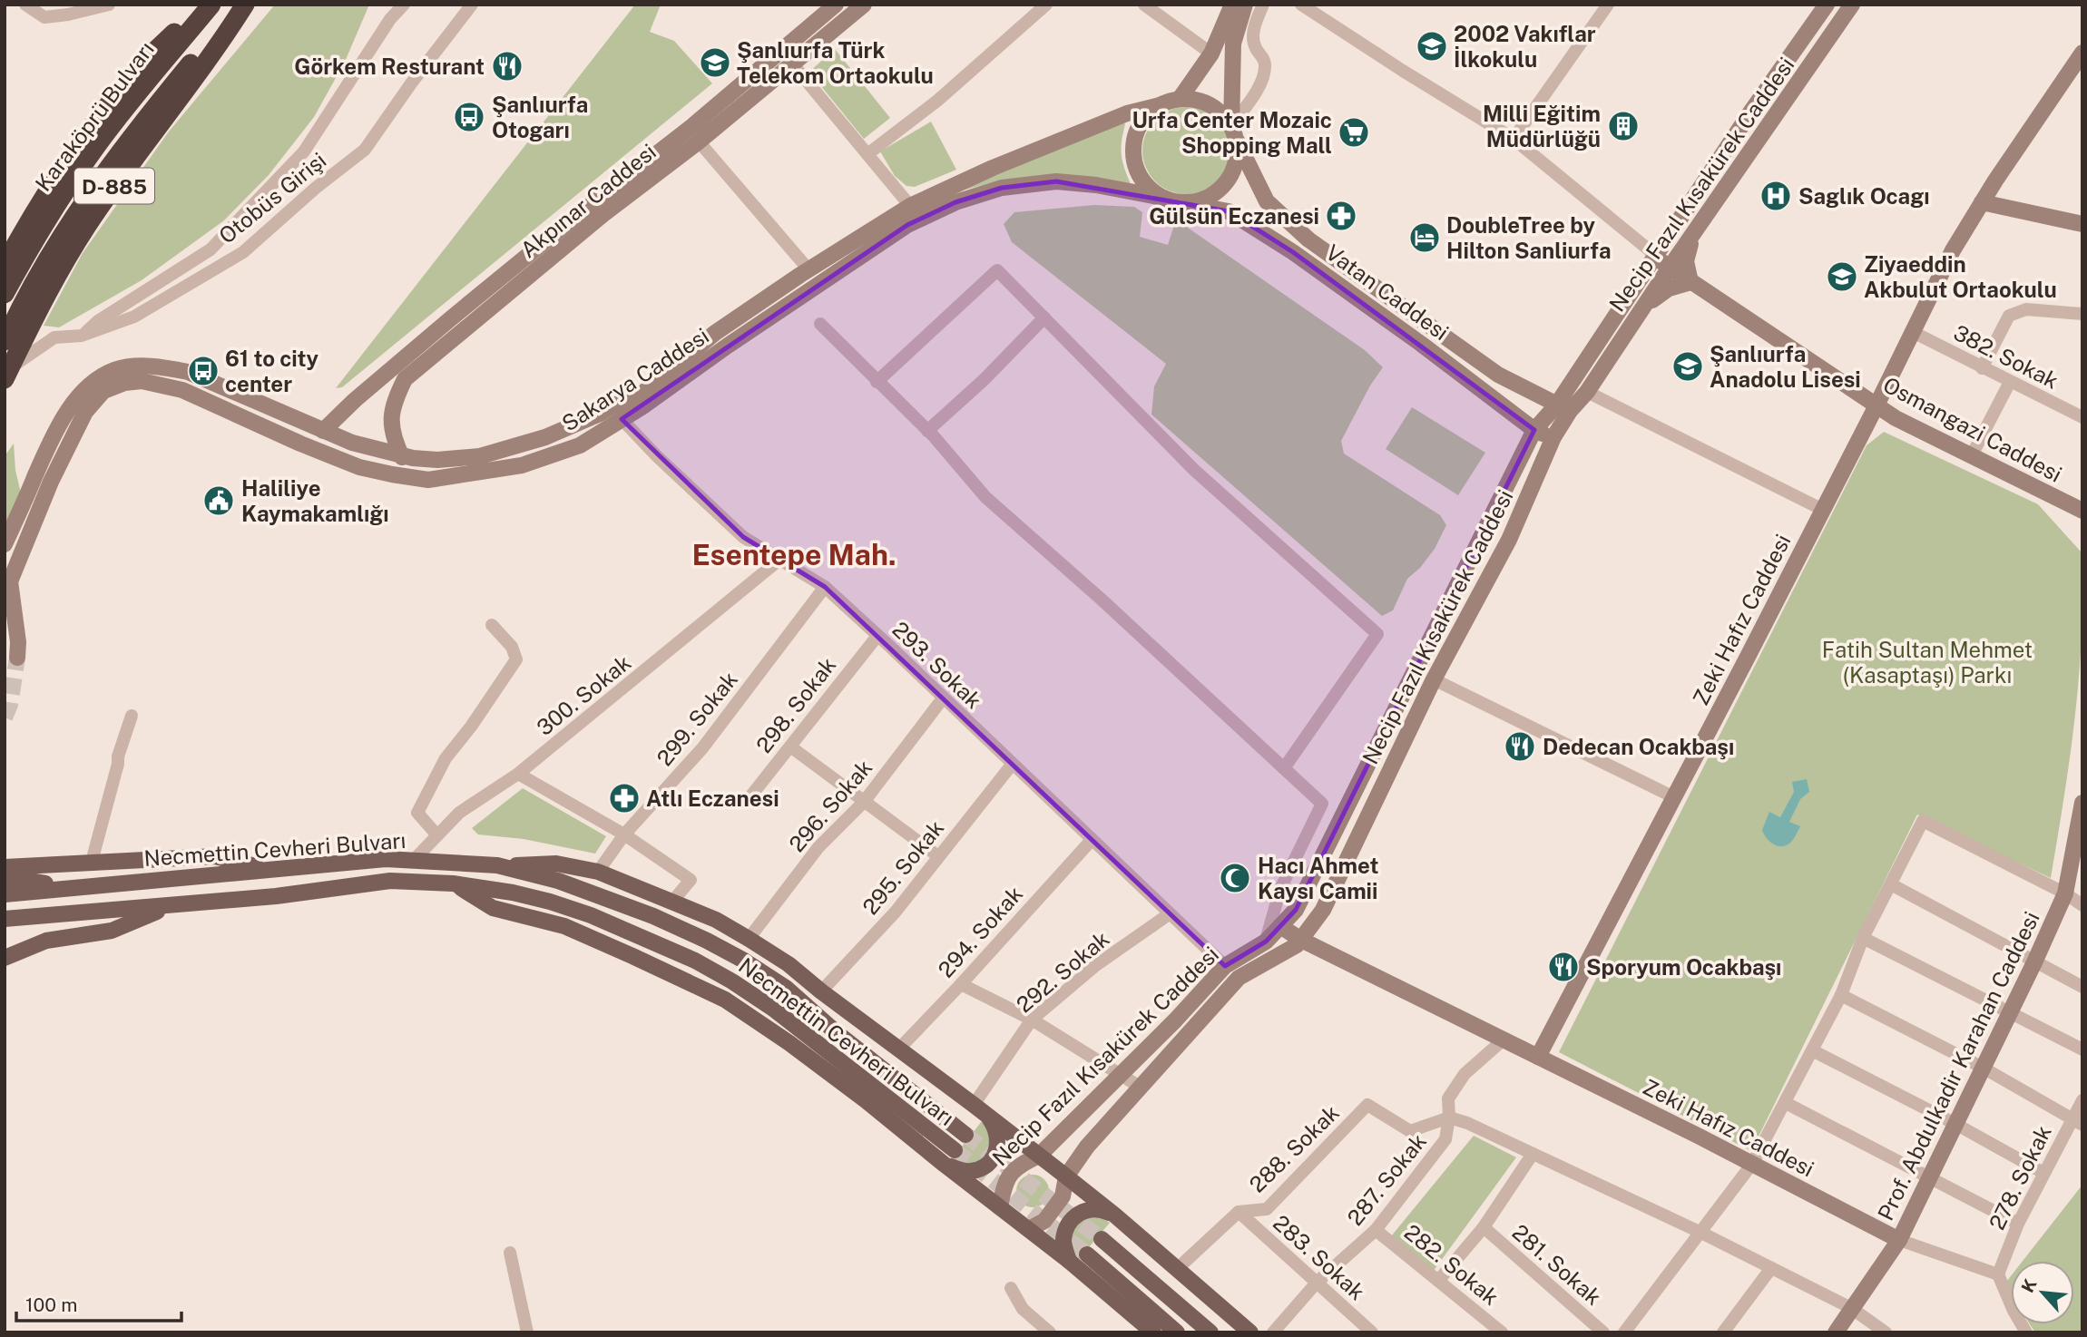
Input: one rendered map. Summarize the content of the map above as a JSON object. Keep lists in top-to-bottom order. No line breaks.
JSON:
{"streets":{"highway":["Karaköprü Bulvarı","D-885"],"main road":["Necip Fazıl Kısakürek Caddesi","Akpınar Caddesi","Vatan Caddesi","Sakarya Caddesi","Osmangazi Caddesi","Zeki Hafız Caddesi","Necmettin Cevheri Bulvarı","Prof. Abdulkadir Karahan Caddesi"],"street":["Otobüs Girişi","382. Sokak","293. Sokak","300. Sokak","298. Sokak","299. Sokak","296. Sokak","295. Sokak","294. Sokak","292. Sokak","288. Sokak","278. Sokak","287. Sokak","283. Sokak","282. Sokak","281. Sokak"]},"crossings":[["Necip Fazıl Kısakürek Caddesi","Vatan Caddesi"],["Necip Fazıl Kısakürek Caddesi","Osmangazi Caddesi"],["Necip Fazıl Kısakürek Caddesi","Zeki Hafız Caddesi"],["Necip Fazıl Kısakürek Caddesi","293. Sokak"],["D-885","Otobüs Girişi"],["Akpınar Caddesi","Sakarya Caddesi"],["Vatan Caddesi","Sakarya Caddesi"],["382. Sokak","Zeki Hafız Caddesi"],["Sakarya Caddesi","293. Sokak"],["Osmangazi Caddesi","Zeki Hafız Caddesi"],["Zeki Hafız Caddesi","Prof. Abdulkadir Karahan Caddesi"],["Zeki Hafız Caddesi","287. Sokak"],["293. Sokak","300. Sokak"],["293. Sokak","298. Sokak"],["293. Sokak","299. Sokak"],["293. Sokak","296. Sokak"],["293. Sokak","295. Sokak"],["293. Sokak","294. Sokak"],["293. Sokak","292. Sokak"],["300. Sokak","Necmettin Cevheri Bulvarı"],["288. Sokak","287. Sokak"],["288. Sokak","283. Sokak"],["287. Sokak","283. Sokak"],["287. Sokak","282. Sokak"]],"districts":["Esentepe Mah."],"parks":["Fatih Sultan Mehmet (Kasaptaşı) Parkı"],"places":{"school or university":["2002 Vakıflar İlkokulu","Şanlıurfa Türk Telekom Ortaokulu","Ziyaeddin Akbulut Ortaokulu","Şanlıurfa Anadolu Lisesi"],"restaurant":["Görkem Resturant","Dedecan Ocakbaşı","Sporyum Ocakbaşı"],"bus stop":["Şanlıurfa Otogarı","61 to city center"],"building":["Milli Eğitim Müdürlüğü"],"supermarket":["Urfa Center Mozaic Shopping Mall"],"hospital":["Saglık Ocagı"],"pharmacy":["Gülsün Eczanesi","Atlı Eczanesi"],"hotel":["DoubleTree by Hilton Sanliurfa"],"public building":["Haliliye Kaymakamlığı"],"mosque":["Hacı Ahmet Kaysı Camii"]},"scale_bar":"100 m","north":"top left"}
